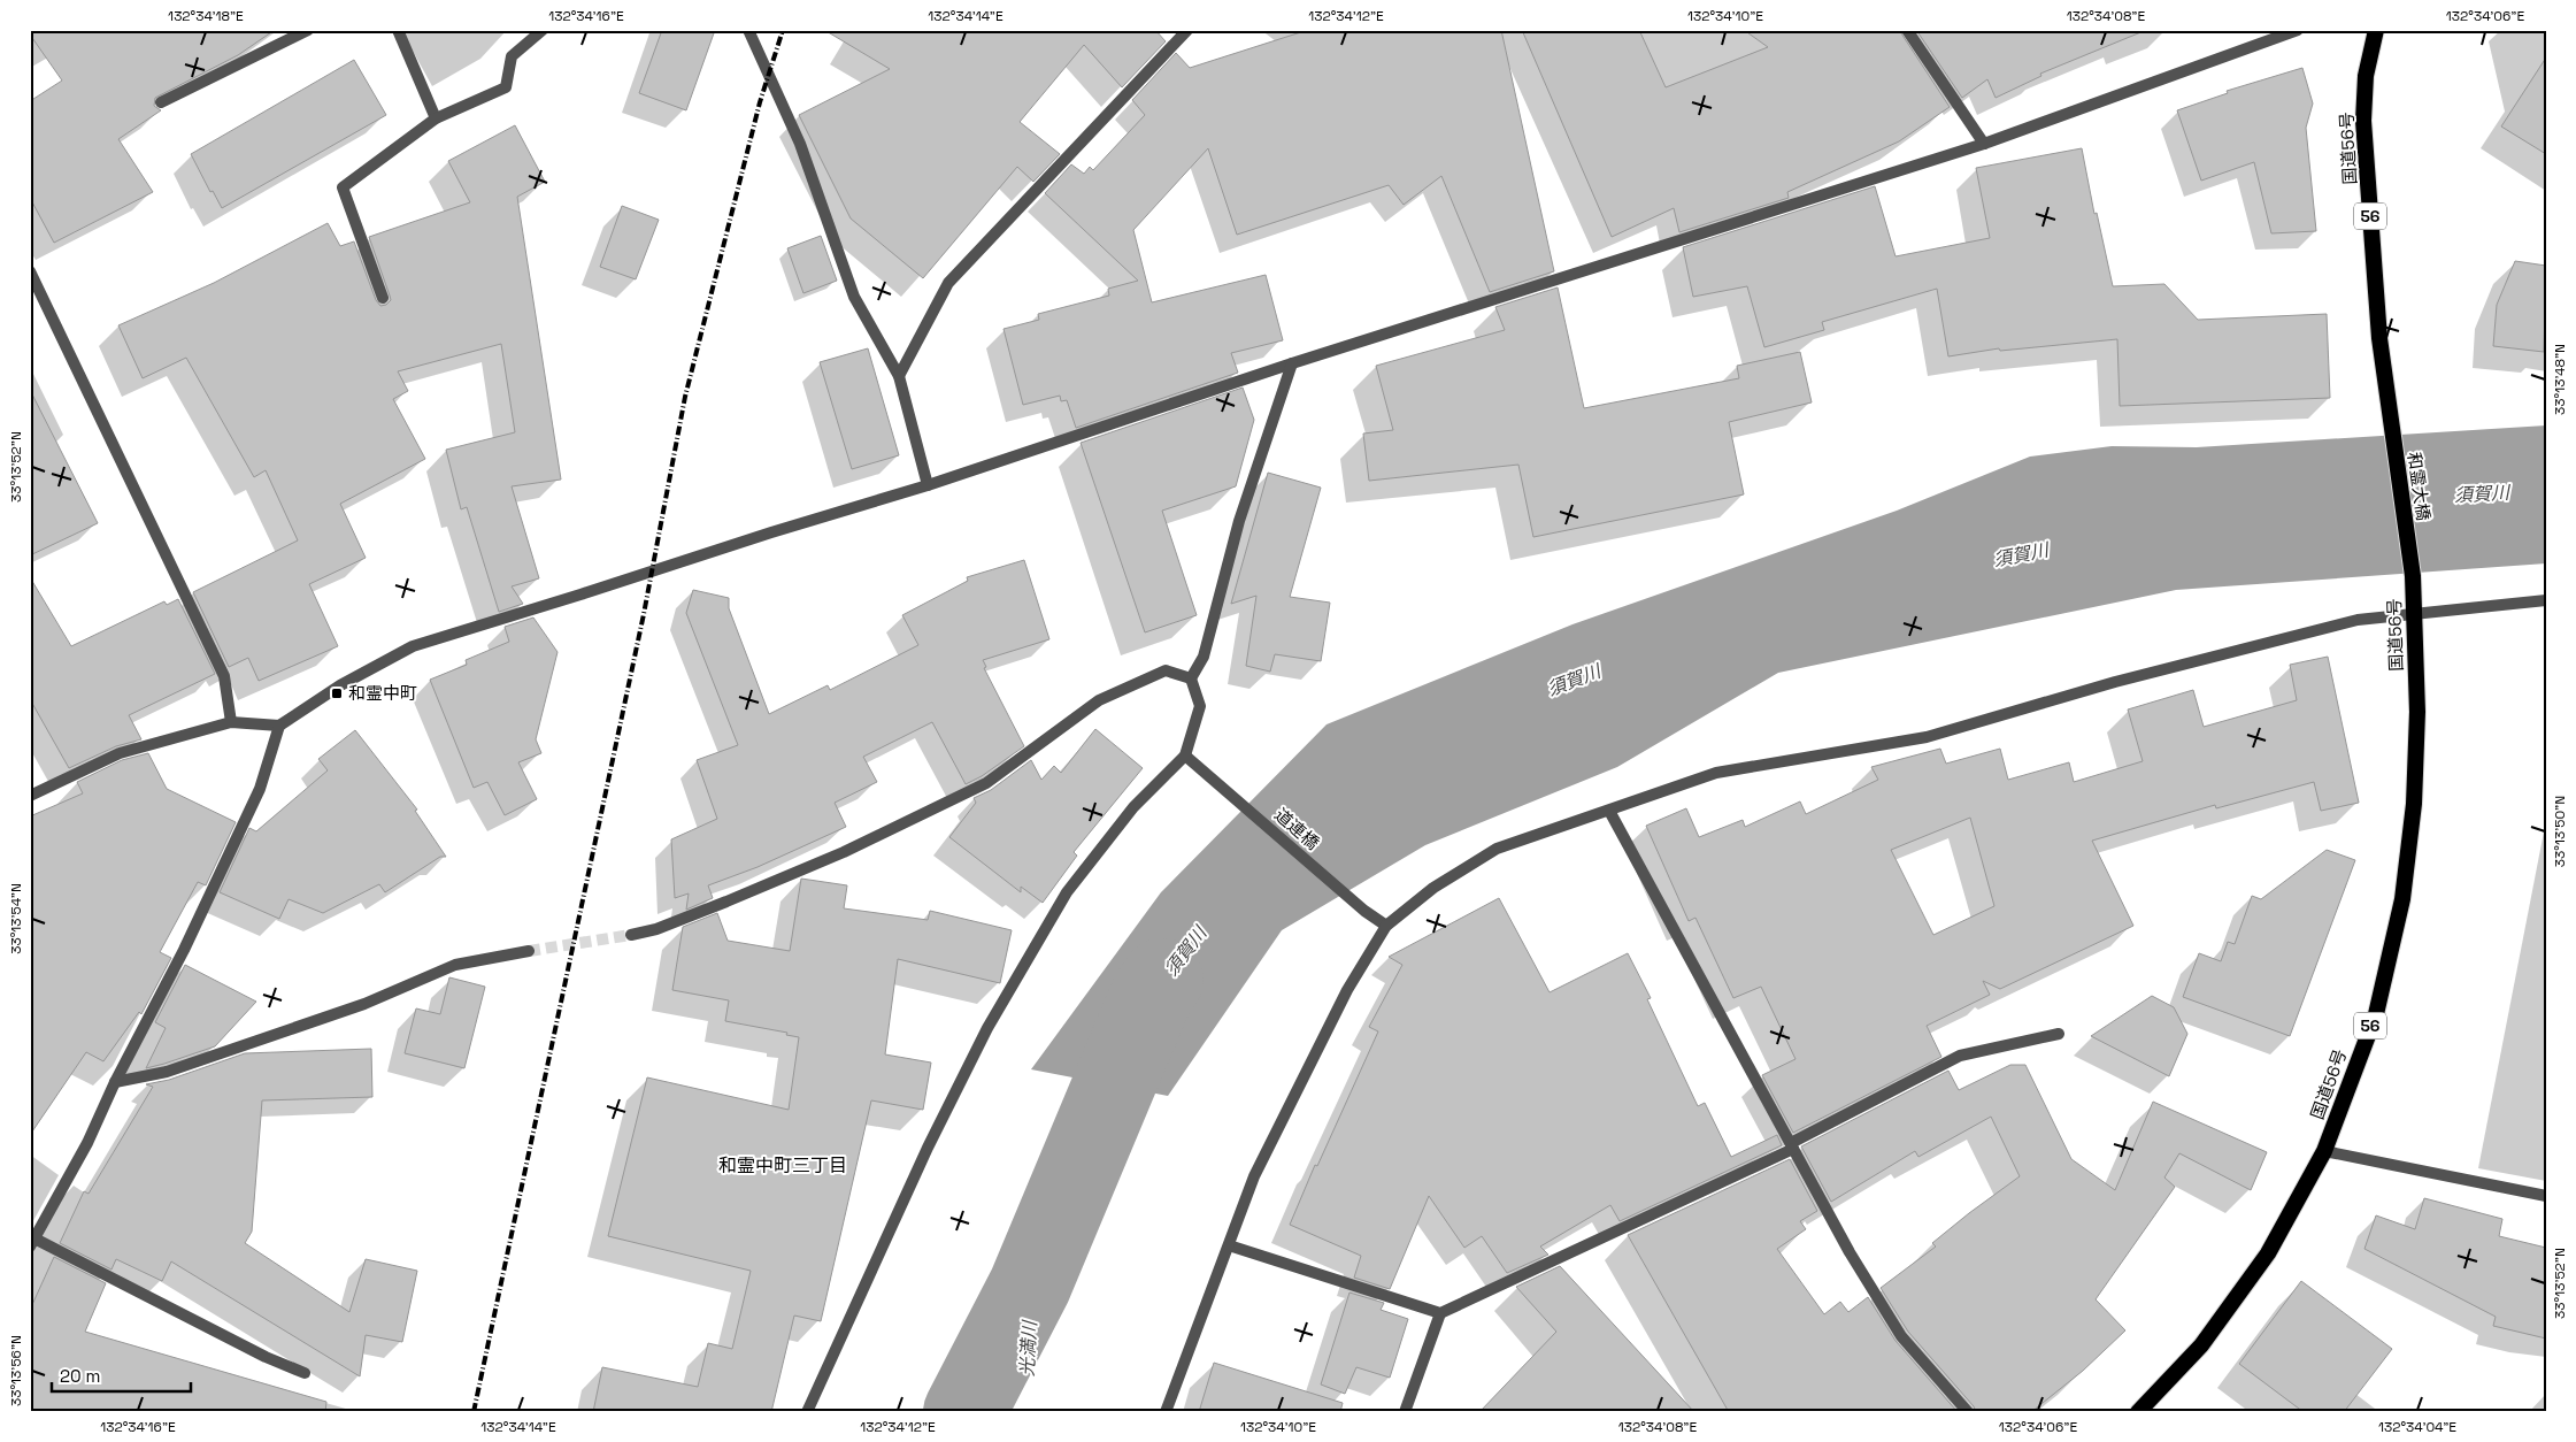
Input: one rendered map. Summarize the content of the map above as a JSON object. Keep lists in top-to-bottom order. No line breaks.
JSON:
{"streets":{"highway":["国道56号","56","和霊大橋"],"street":["道連橋"]},"crossings":[["国道56号","和霊大橋"]],"districts":["和霊中町三丁目"],"water":["須賀川","光満川"],"places":{"transit":["和霊中町"]},"scale_bar":"20 m","coordinates":["132°34'18\"E","132°34'16\"E","132°34'14\"E","132°34'12\"E","132°34'10\"E","132°34'08\"E","132°34'06\"E","33°13'48\"N","33°13'52\"N","33°13'50\"N","33°13'54\"N","33°13'56\"N","132°34'04\"E"]}
